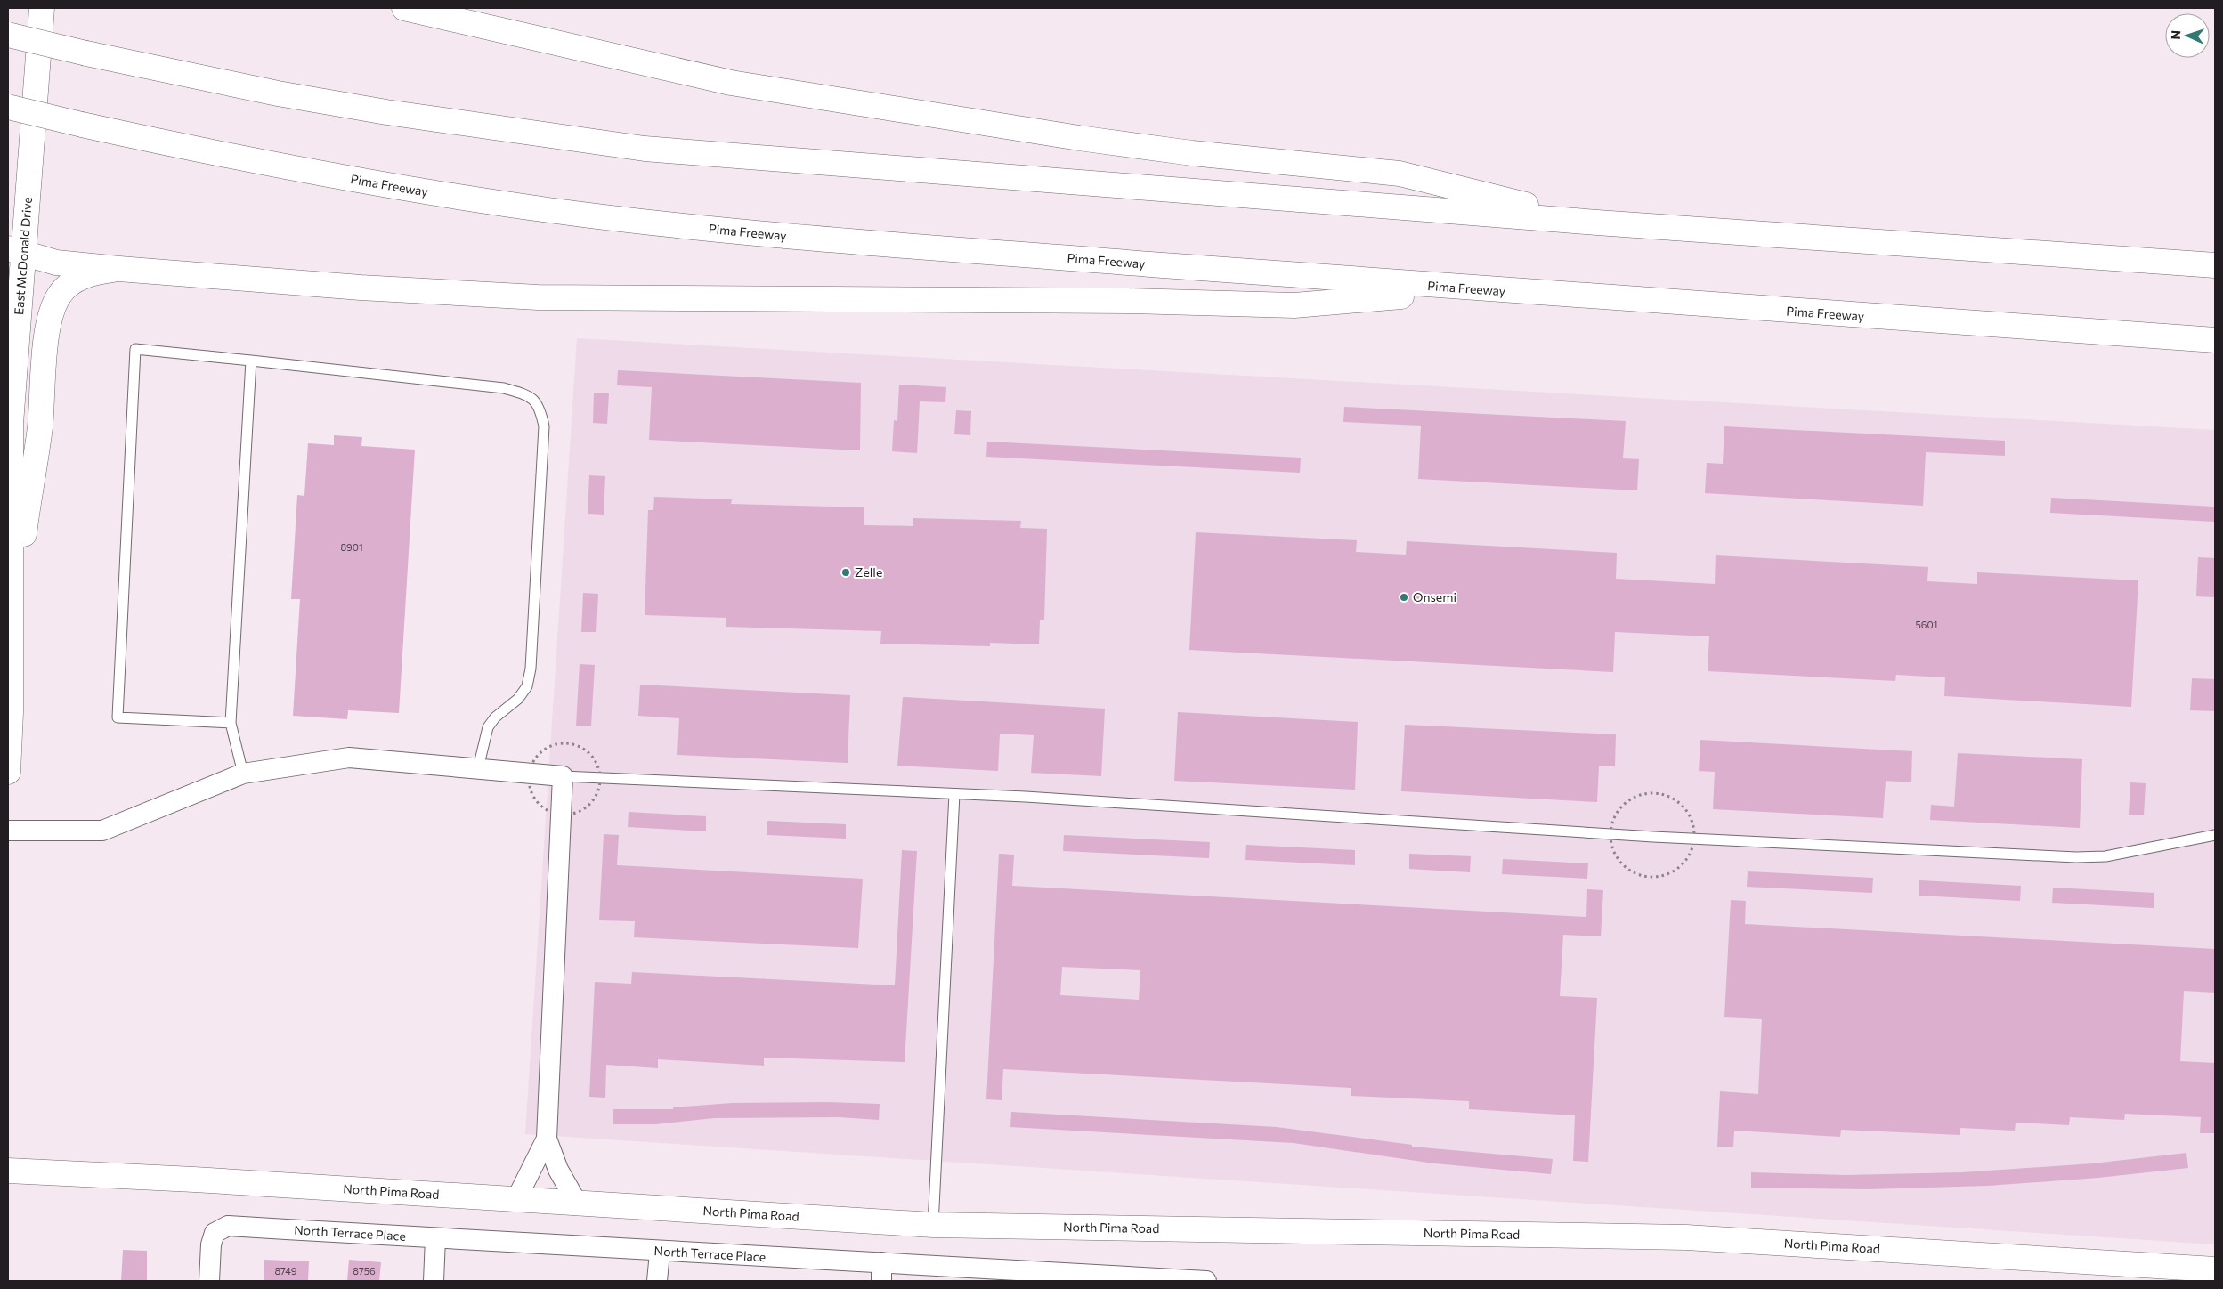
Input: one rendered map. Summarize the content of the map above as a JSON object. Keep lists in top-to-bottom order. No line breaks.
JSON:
{"streets":{"main road":["Pima Freeway","East McDonald Drive","North Pima Road"],"street":["North Terrace Place"]},"places":["Zelle","Onsemi"],"house_numbers":["8901","5601","8749","8756"],"north":"left"}
